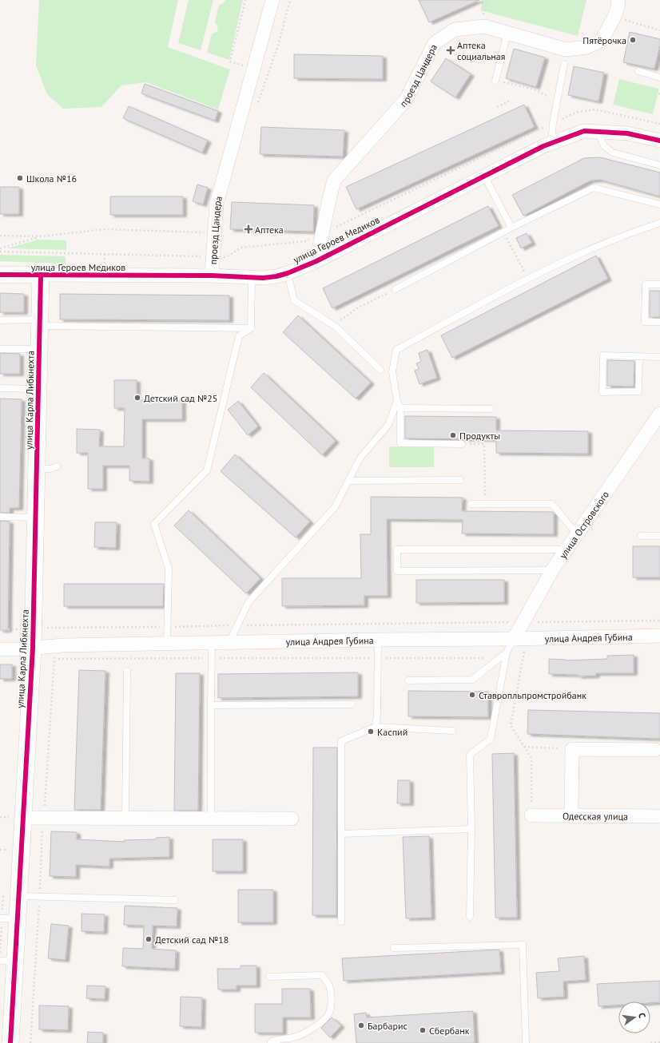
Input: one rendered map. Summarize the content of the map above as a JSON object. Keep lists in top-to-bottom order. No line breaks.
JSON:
{"streets":{"street":["проезд Цандера","улица Героев Медиков","улица Карла Либкнехта","улица Островского","улица Андрея Губина","Одесская улица"]},"crossings":[["проезд Цандера","улица Героев Медиков"],["улица Героев Медиков","улица Карла Либкнехта"],["улица Карла Либкнехта","улица Андрея Губина"],["улица Островского","улица Андрея Губина"]],"places":{"other":["Пятёрочка","Школа №16","Детский сад №25","Продукты","Ставропльпромстройбанк","Каспий","Детский сад №18","Барбарис","Сбербанк"],"health":["Аптека социальная","Аптека"]},"north":"right"}
